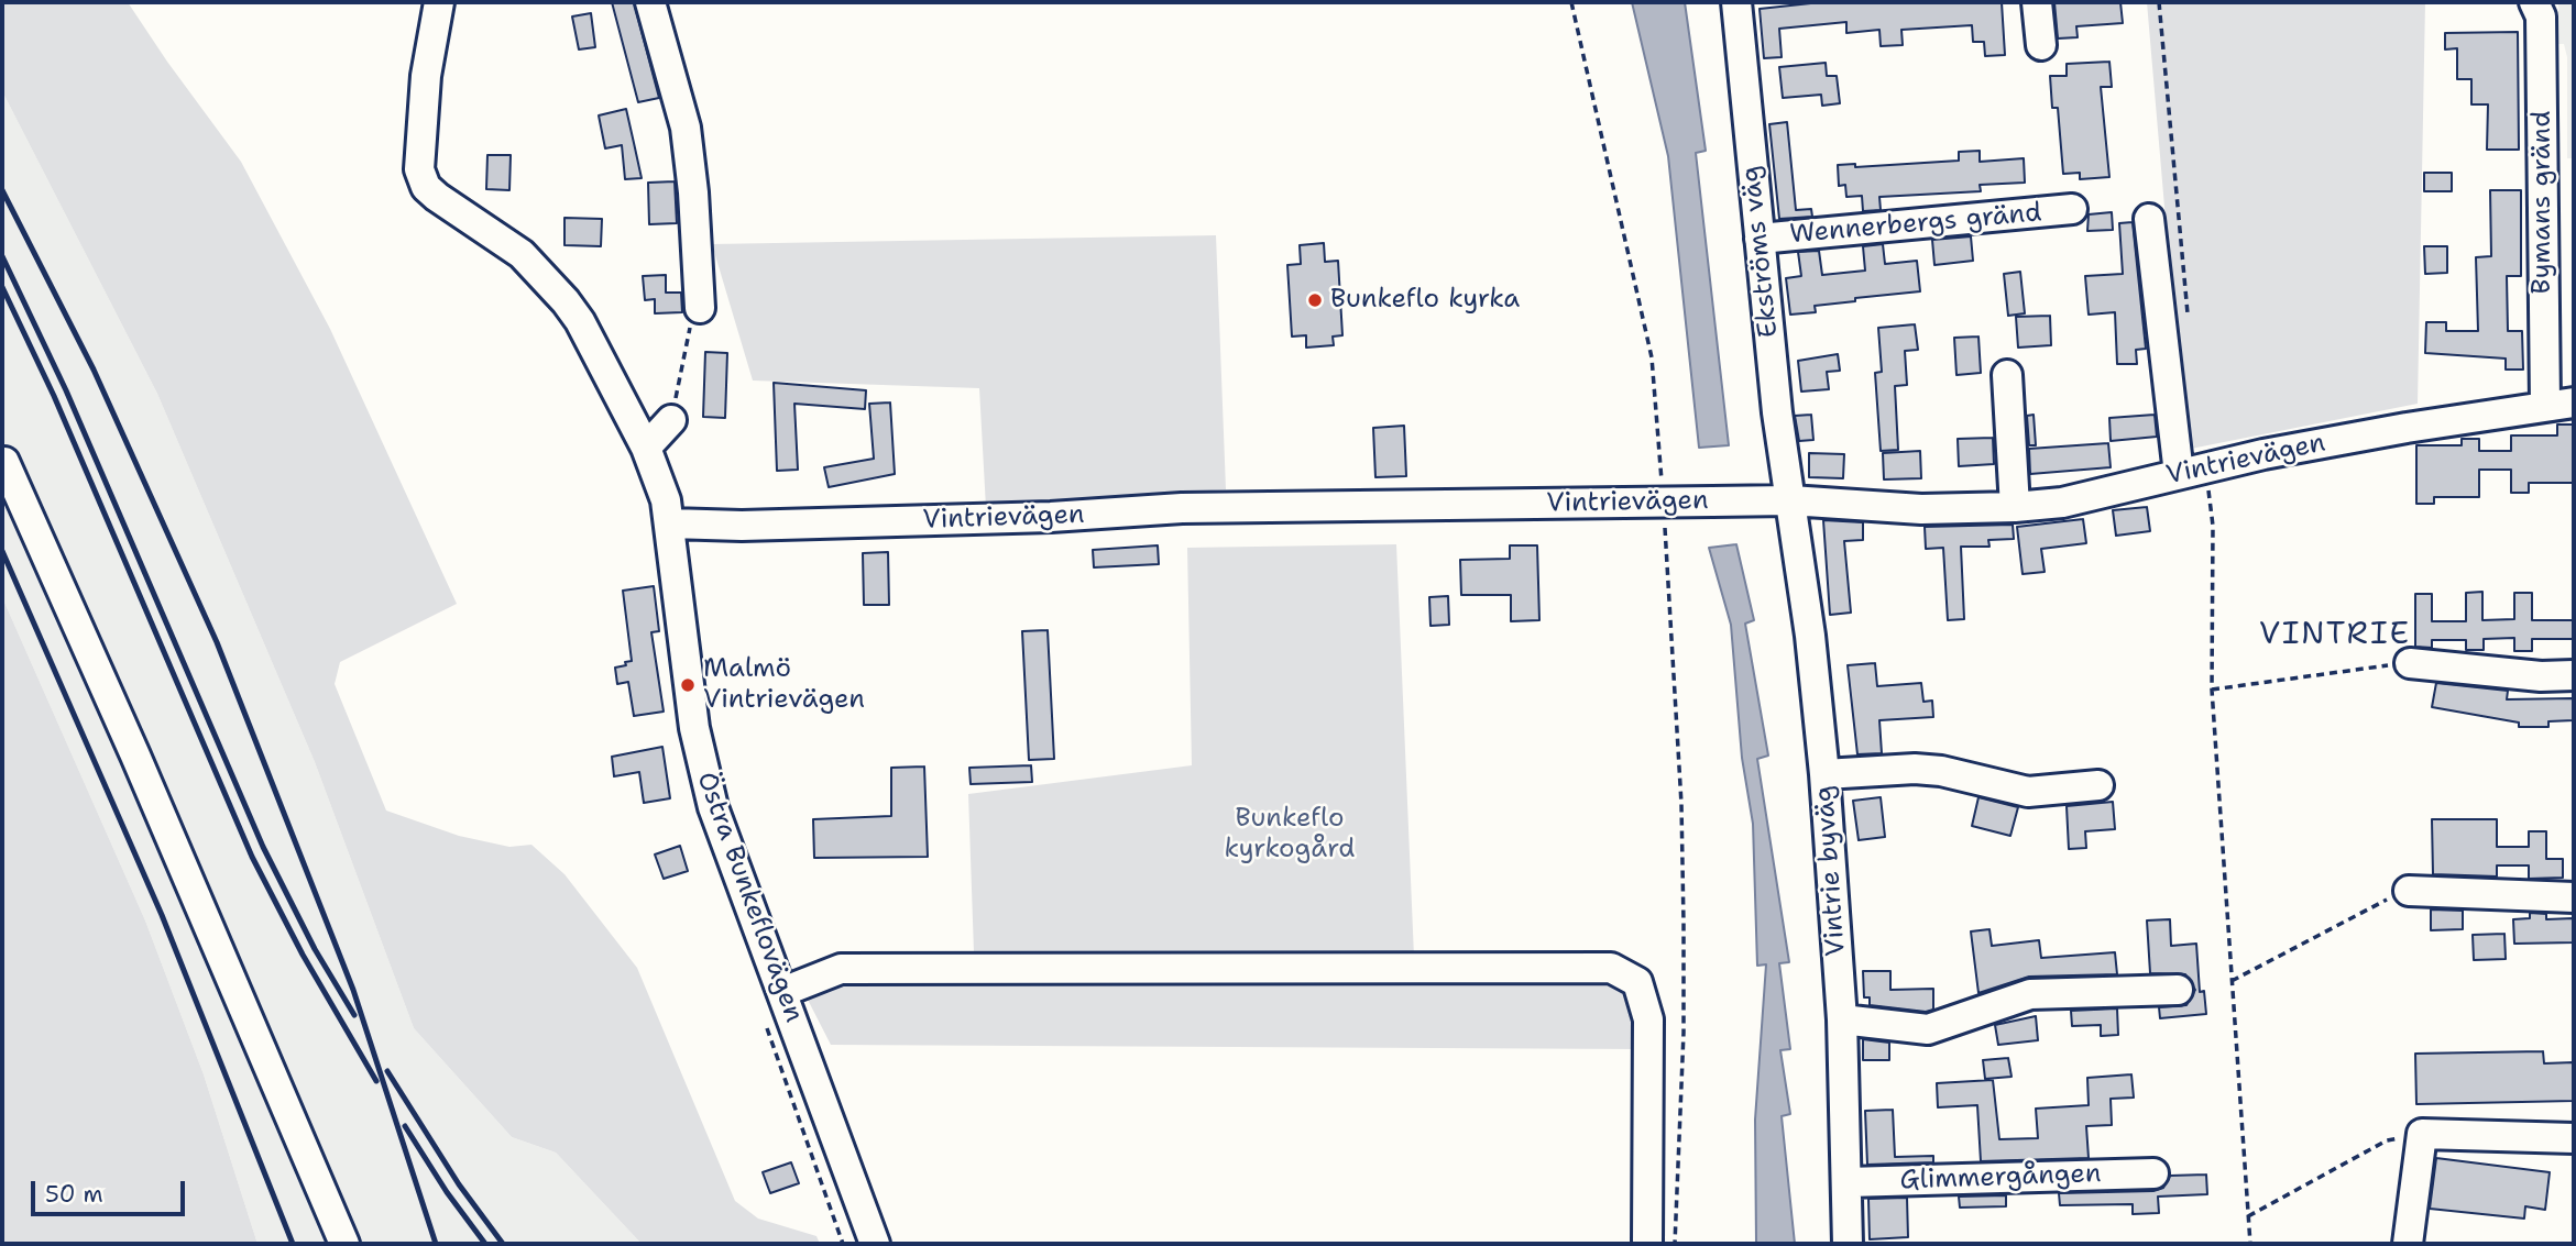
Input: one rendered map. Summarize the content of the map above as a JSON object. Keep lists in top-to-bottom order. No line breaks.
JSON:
{"streets":{"street":["Bymans gränd","Wennerbergs gränd","Ekströms väg","Vintrievägen","Vintrie byväg","Östra Bunkeflovägen","Glimmergången"]},"crossings":[["Bymans gränd","Vintrievägen"],["Wennerbergs gränd","Ekströms väg"],["Ekströms väg","Vintrievägen"],["Ekströms väg","Vintrie byväg"],["Vintrievägen","Vintrie byväg"],["Vintrievägen","Östra Bunkeflovägen"],["Vintrie byväg","Glimmergången"]],"districts":["VINTRIE"],"parks":["Bunkeflo kyrkogård"],"places":["Bunkeflo kyrka","Malmö Vintrievägen"],"scale_bar":"50 m"}
